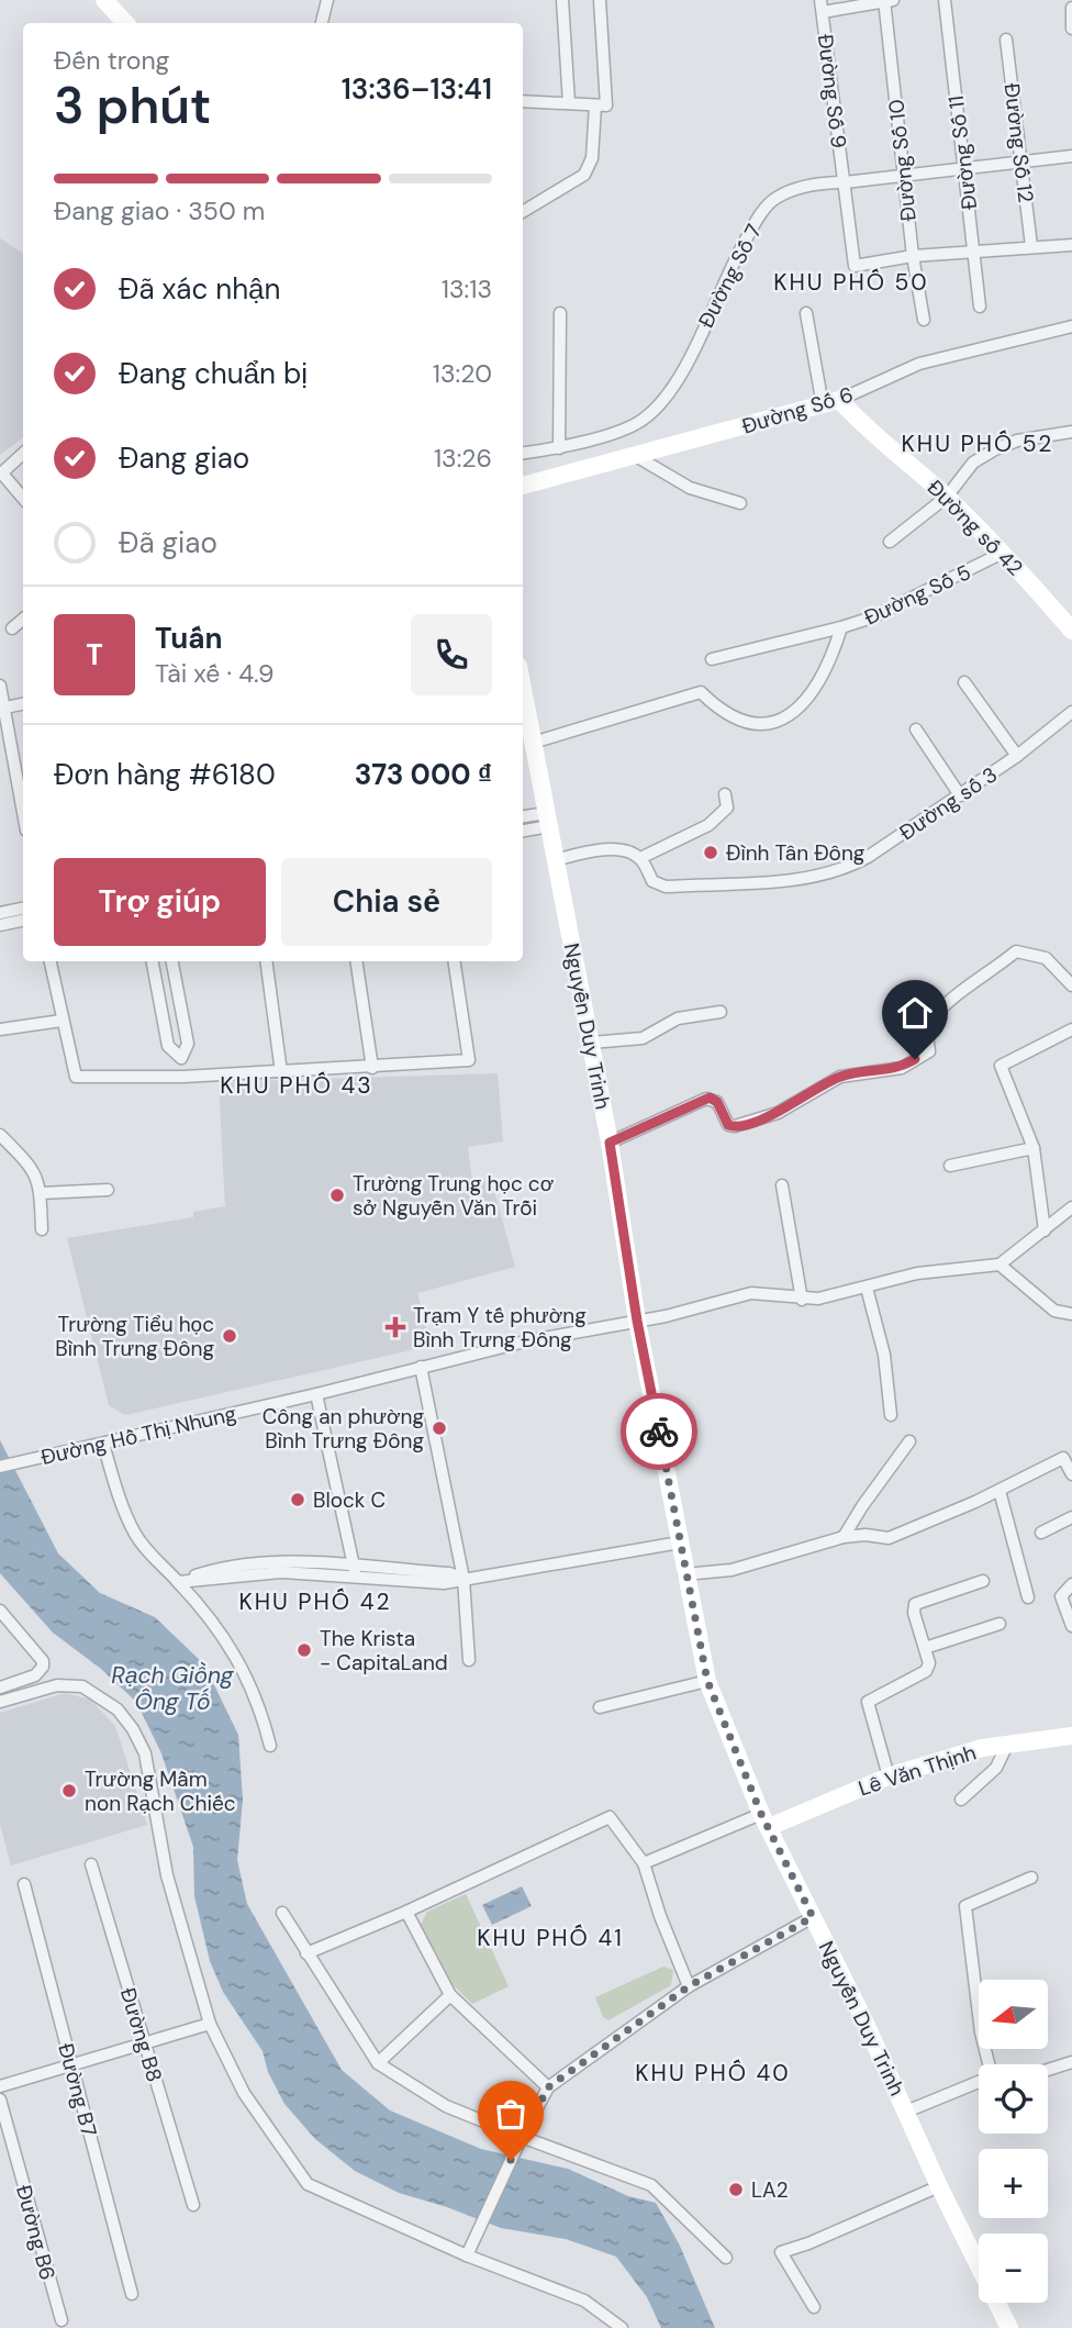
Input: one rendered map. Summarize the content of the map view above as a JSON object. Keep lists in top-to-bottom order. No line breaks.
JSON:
{"streets":{"main road":["Đường Số 6","Đường số 42","Nguyễn Duy Trinh","Lê Văn Thịnh"],"street":["Đường Số 9","Đường Số 12","Đường Số 11","Đường Số 10","Đường Số 7","Đường Số 5","Đường số 3","Đường Hồ Thị Nhung","Đường B8","Đường B7","Đường B6"]},"crossings":[["Đường Số 9","Đường Số 10"],["Đường Số 9","Đường Số 7"],["Đường Số 12","Đường Số 7"],["Đường Số 11","Đường Số 7"],["Đường Số 10","Đường Số 7"],["Đường Số 6","Đường số 42"],["Đường số 42","Đường Số 5"],["Đường Số 5","Nguyễn Duy Trinh"],["Nguyễn Duy Trinh","Đường Hồ Thị Nhung"],["Nguyễn Duy Trinh","Lê Văn Thịnh"]],"districts":["KHU PHỐ 50","KHU PHỐ 52","KHU PHỐ 43","KHU PHỐ 42","KHU PHỐ 41","KHU PHỐ 40"],"water":["Rạch Giồng Ông Tố"],"places":{"other":["Đình Tân Đông","Trường Trung học cơ sở Nguyễn Văn Trỗi","Trường Tiểu học Bình Trưng Đông","Công an phường Bình Trưng Đông","Block C","The Krista - CapitaLand","Trường Mầm non Rạch Chiếc","LA2"],"health":["Trạm Y tế phường Bình Trưng Đông"]},"north":"left","page":{"heading":["3 phút","Đến trong","13:36–13:41"],"panel":["Tuấn","Tài xế · 4.9","Đơn hàng #6180","373 000 ₫"],"bar":"Đang giao · 350 m","list":[["Đã xác nhận","13:13"],["Đang chuẩn bị","13:20"],["Đang giao","13:26"],"Đã giao"],"round":"T","buttons":["Trợ giúp","Chia sẻ"],"map_buttons":["+","−"]}}
